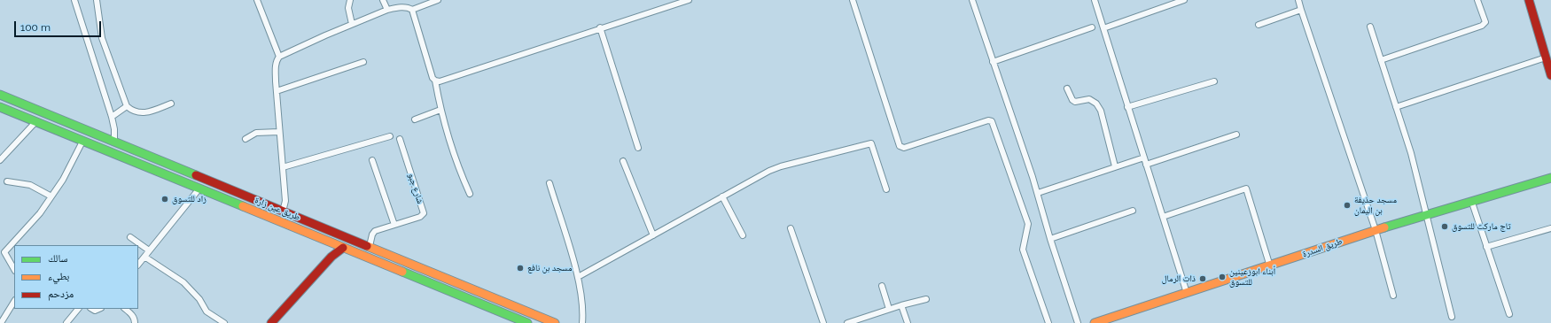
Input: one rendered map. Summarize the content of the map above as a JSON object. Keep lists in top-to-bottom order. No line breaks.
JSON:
{"streets":{"main road":["طريق عين زارة","طريق السدرة"],"street":["شارع جبو"]},"crossings":[["شارع جبو","طريق عين زارة"]],"places":["زاد للتسوق","مسجد حذيفة بن اليمان","تاج ماركت للتسوق","مسجد بن نافع","أبناء ابوزعينين للتسوق","ذات الرمال"],"legend":["سالك","بطيء","مزدحم"],"scale_bar":"100 m"}
